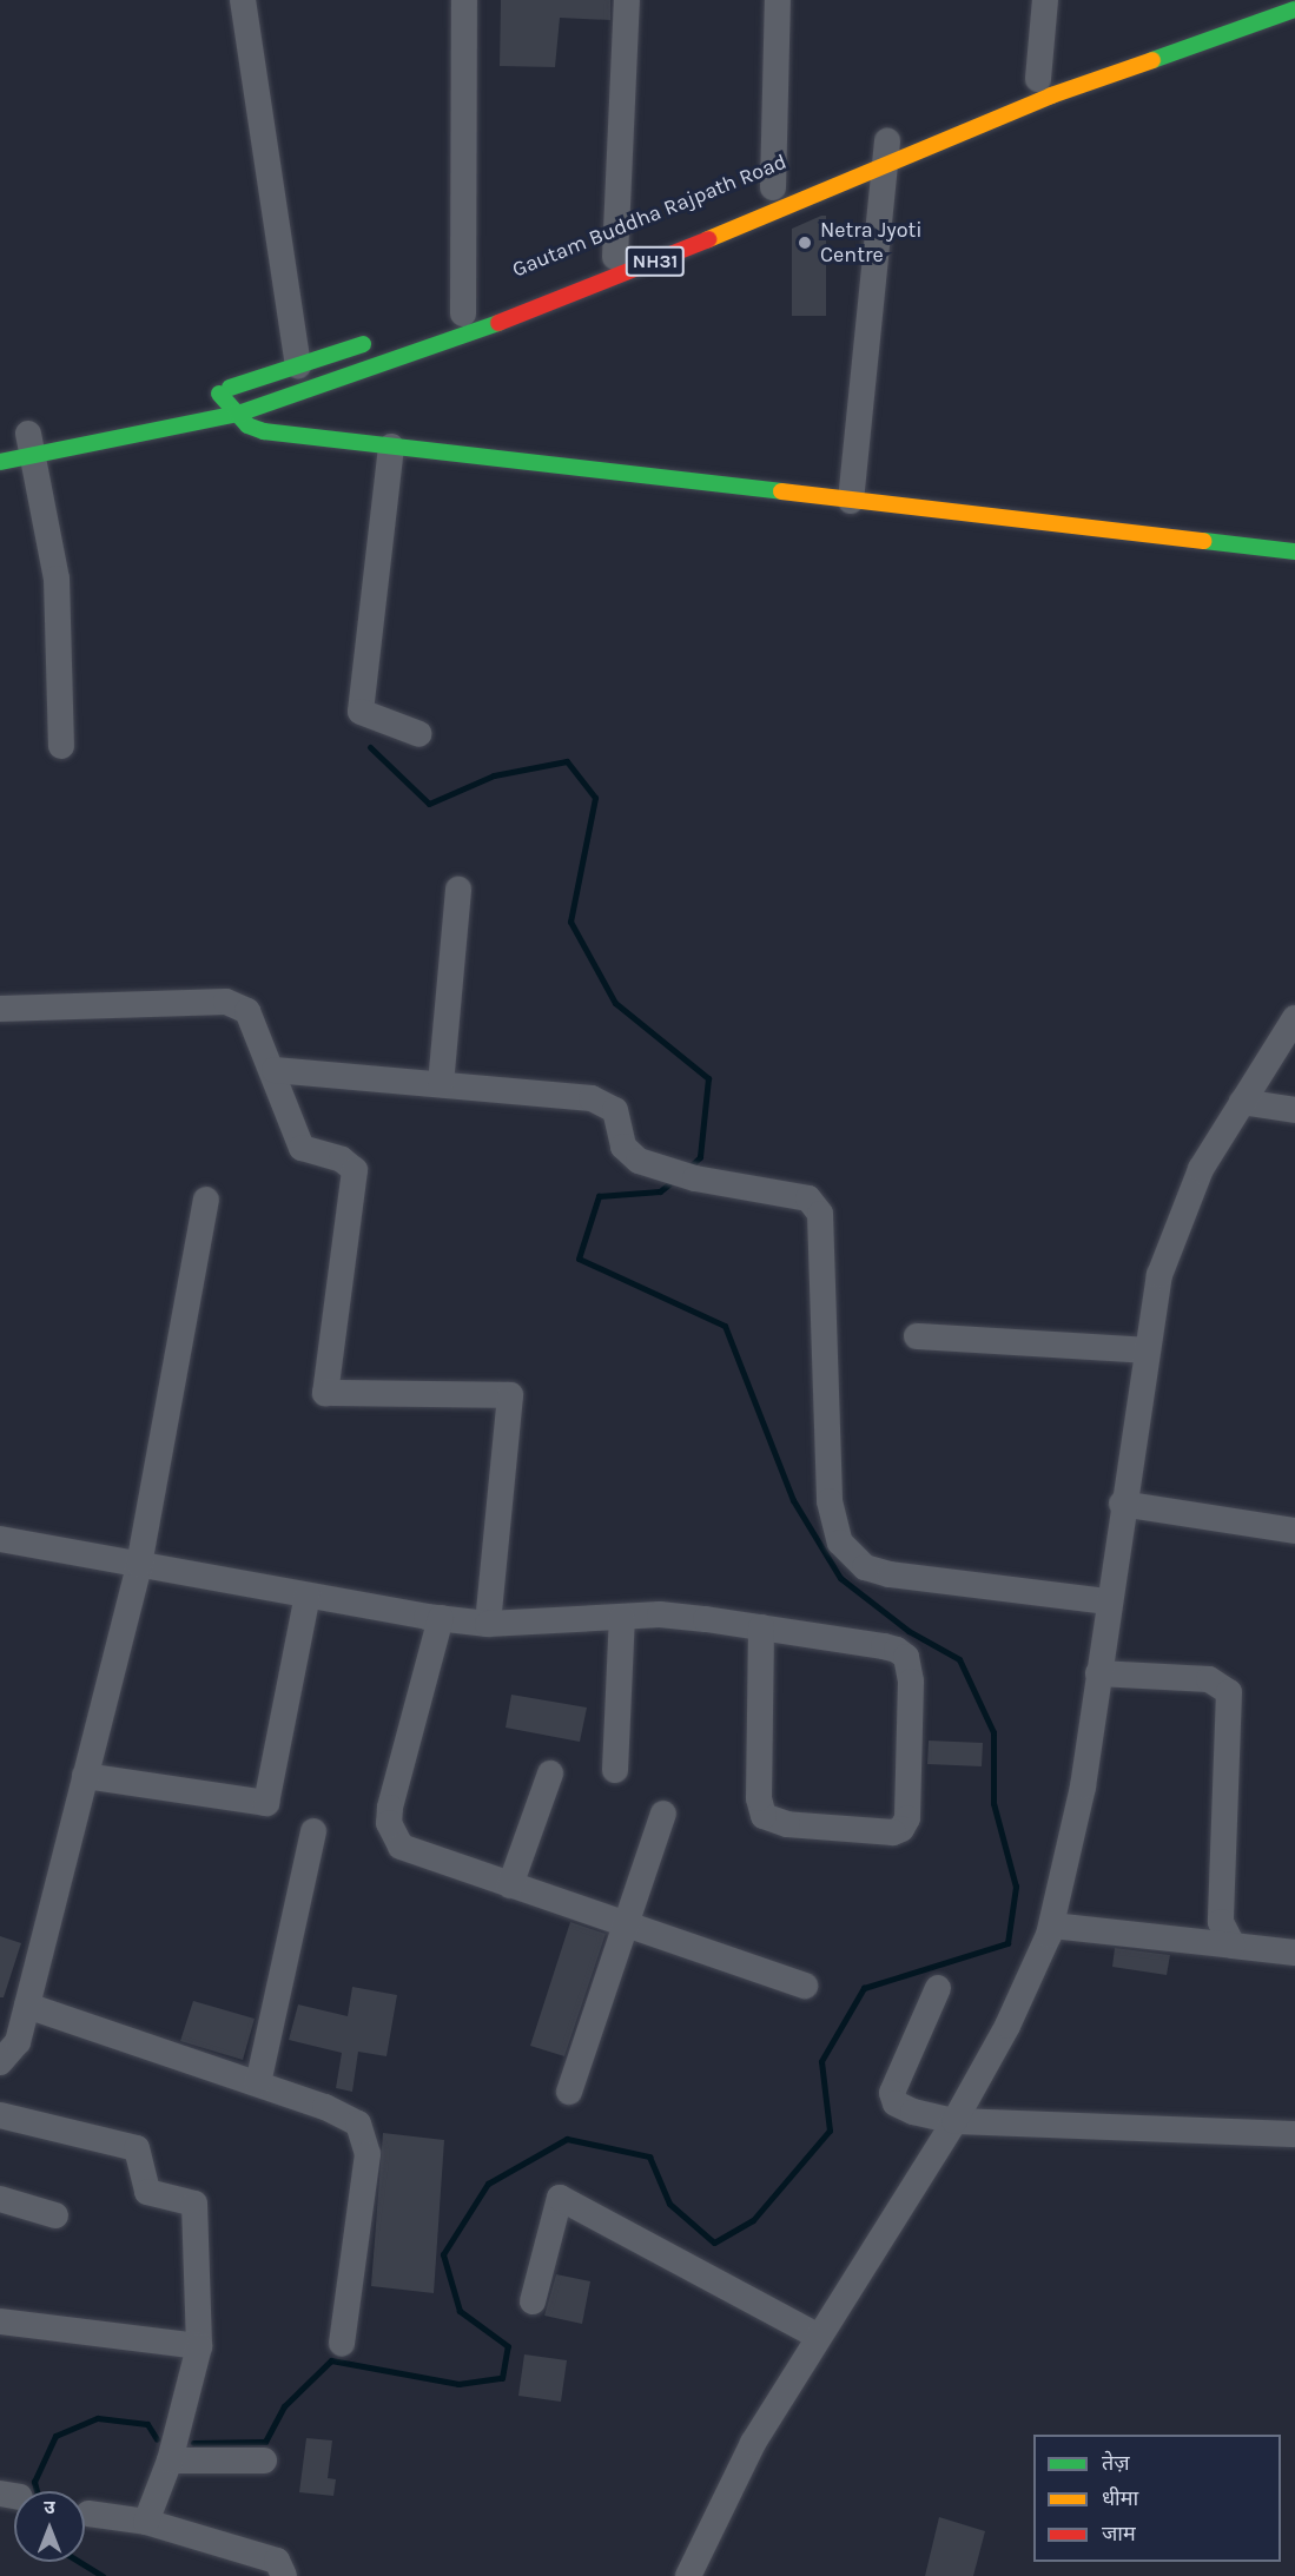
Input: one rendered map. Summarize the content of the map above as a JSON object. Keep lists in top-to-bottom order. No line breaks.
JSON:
{"streets":{"main road":["Gautam Buddha Rajpath Road","NH31"]},"places":["Netra Jyoti Centre"],"legend":["तेज़","धीमा","जाम"],"north":"top"}
